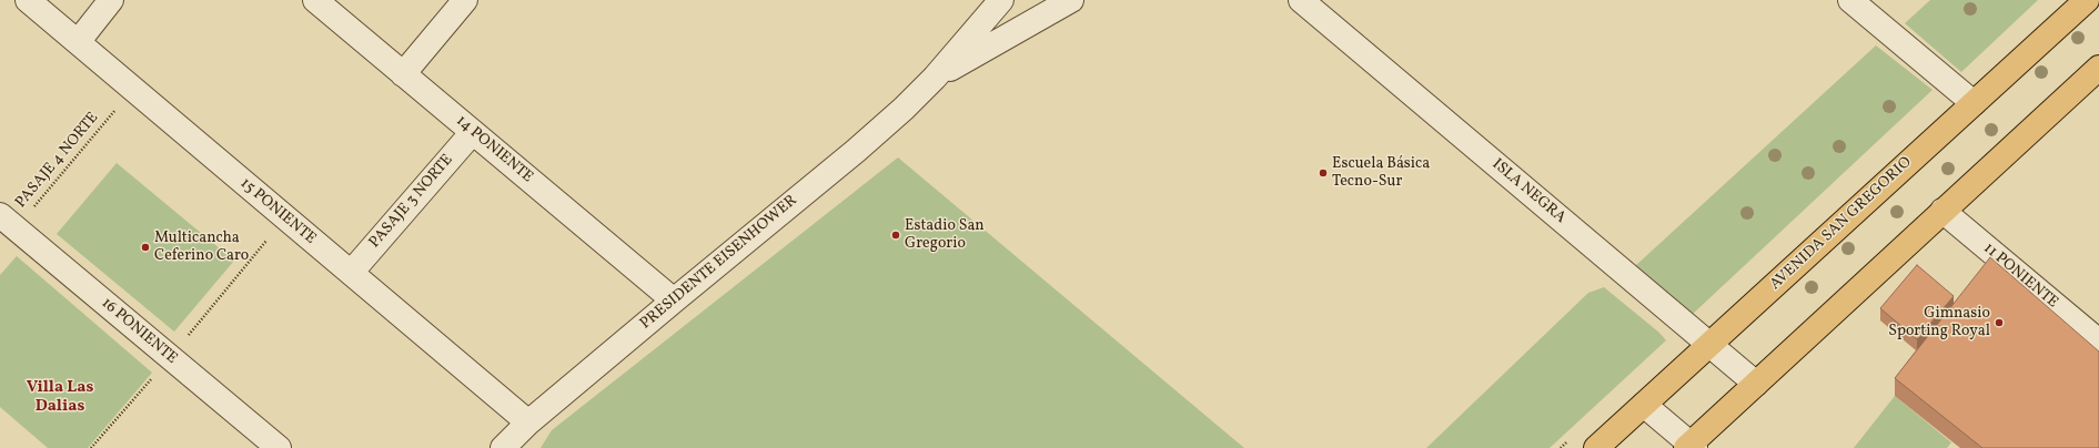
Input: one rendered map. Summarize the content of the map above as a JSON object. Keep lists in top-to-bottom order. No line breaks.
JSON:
{"streets":{"main road":["AVENIDA SAN GREGORIO"],"street":["14 PONIENTE","ISLA NEGRA","PASAJE 3 NORTE","15 PONIENTE","PRESIDENTE EISENHOWER","11 PONIENTE","16 PONIENTE"],"path":["PASAJE 4 NORTE"]},"crossings":[["14 PONIENTE","PASAJE 3 NORTE"],["14 PONIENTE","PRESIDENTE EISENHOWER"],["PASAJE 4 NORTE","15 PONIENTE"],["PASAJE 4 NORTE","16 PONIENTE"],["ISLA NEGRA","AVENIDA SAN GREGORIO"],["PASAJE 3 NORTE","15 PONIENTE"],["15 PONIENTE","PRESIDENTE EISENHOWER"]],"districts":["Villa Las Dalias"],"places":["Escuela Básica Tecno-Sur","Estadio San Gregorio","Multicancha Ceferino Caro","Gimnasio Sporting Royal"]}
